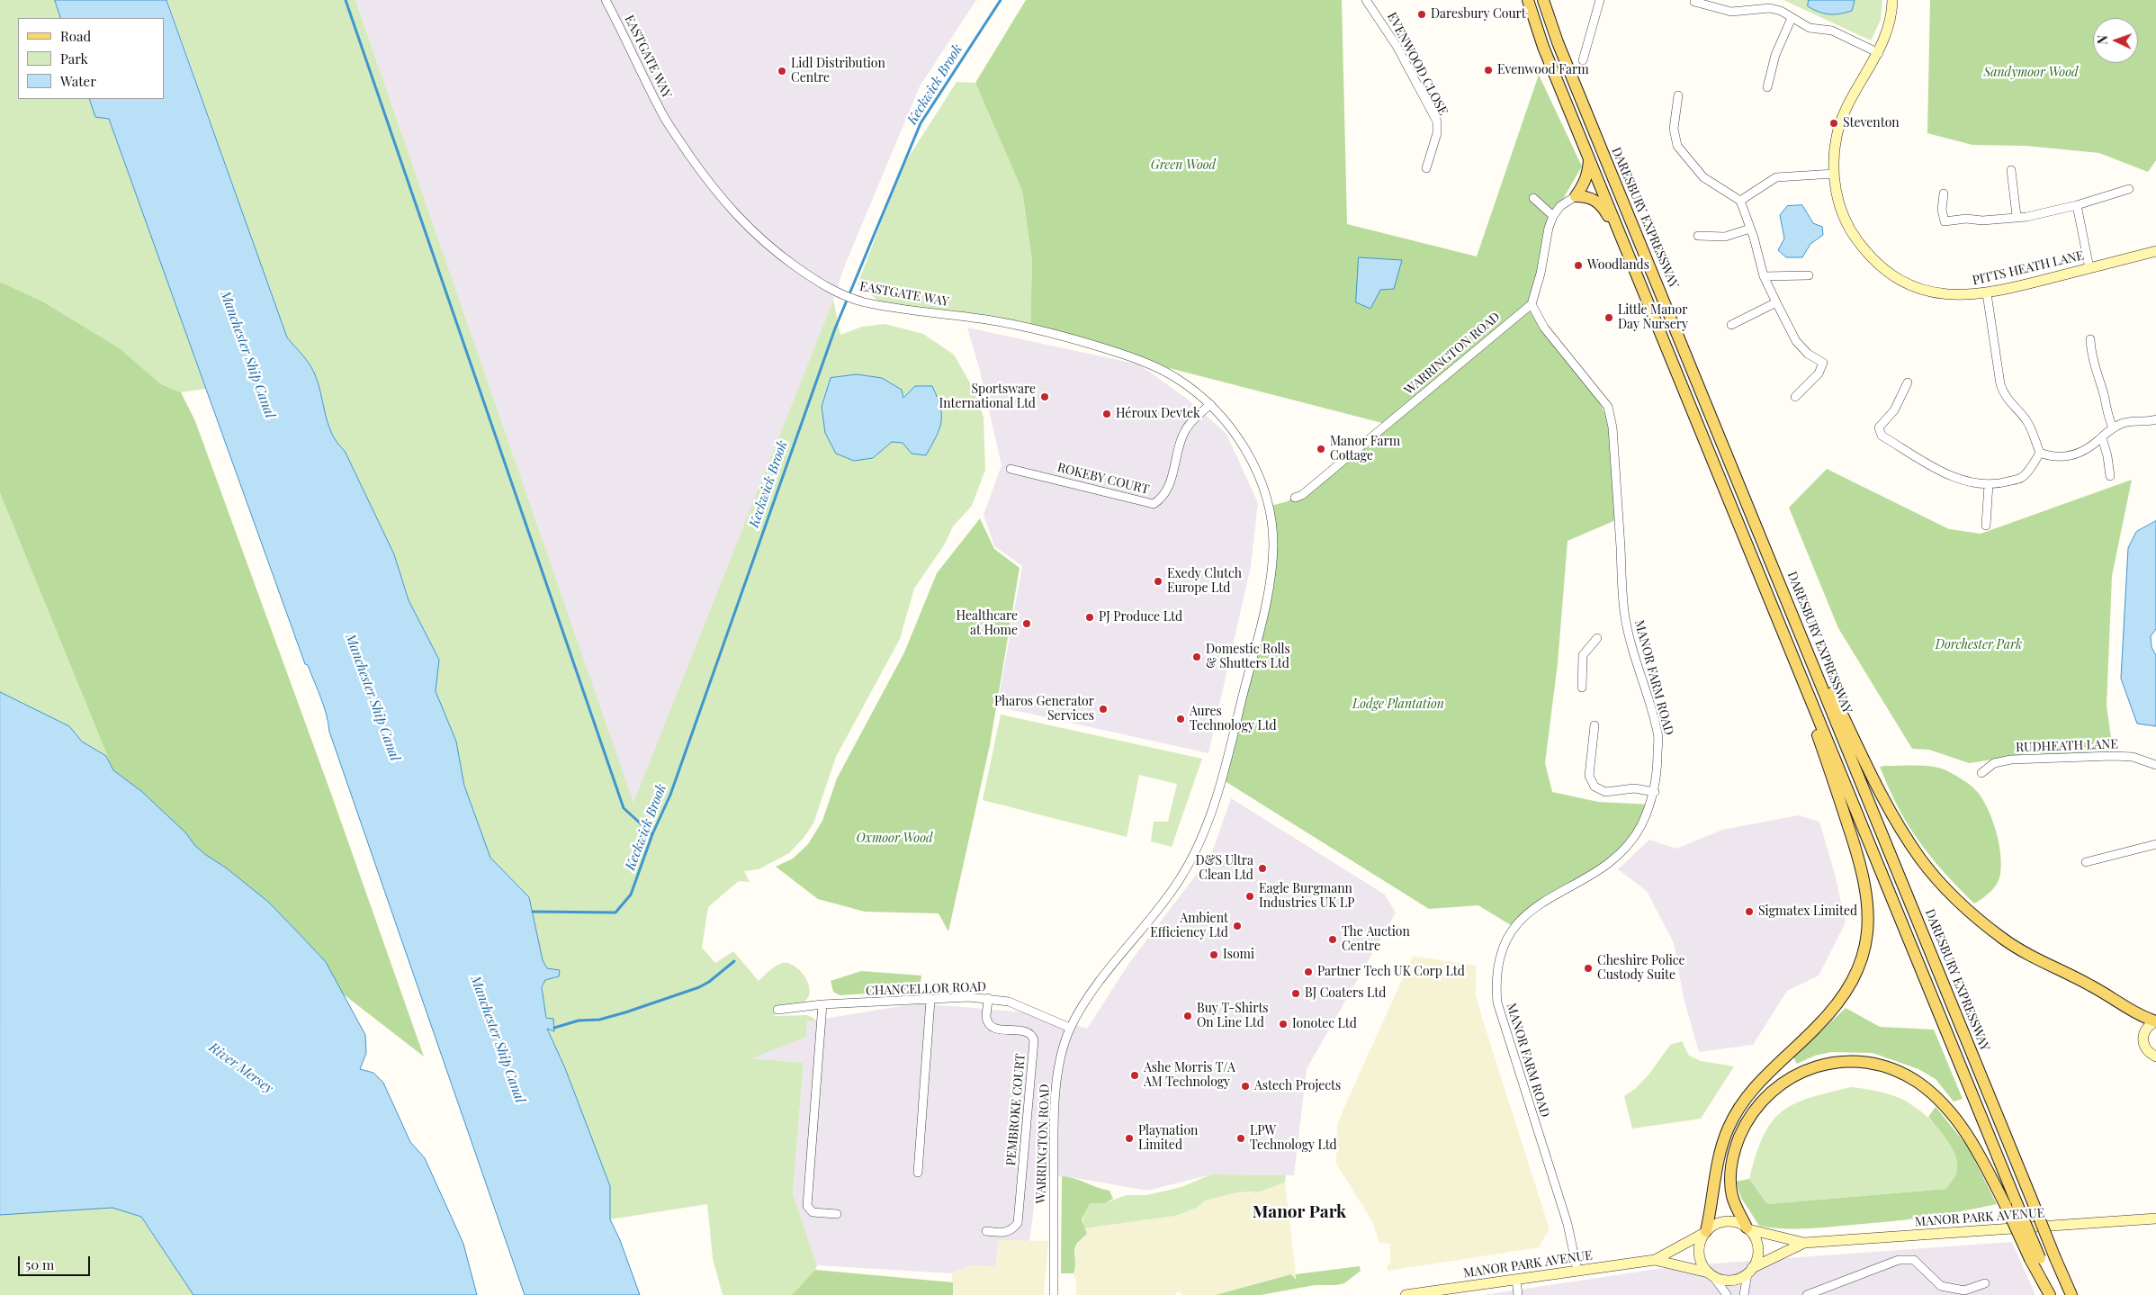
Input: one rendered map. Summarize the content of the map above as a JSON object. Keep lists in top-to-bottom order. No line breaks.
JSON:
{"streets":{"main road":["DARESBURY EXPRESSWAY"],"street":["EASTGATE WAY","EVENWOOD CLOSE","PITTS HEATH LANE","WARRINGTON ROAD","ROKEBY COURT","MANOR FARM ROAD","RUDHEATH LANE","CHANCELLOR ROAD","PEMBROKE COURT","MANOR PARK AVENUE"]},"crossings":[["EASTGATE WAY","WARRINGTON ROAD"],["EASTGATE WAY","ROKEBY COURT"],["WARRINGTON ROAD","MANOR FARM ROAD"],["WARRINGTON ROAD","CHANCELLOR ROAD"],["MANOR FARM ROAD","MANOR PARK AVENUE"],["CHANCELLOR ROAD","PEMBROKE COURT"]],"districts":["Manor Park"],"water":["Keckwick Brook","Manchester Ship Canal","River Mersey"],"parks":["Sandymoor Wood","Green Wood","Dorchester Park","Lodge Plantation","Oxmoor Wood"],"places":["Daresbury Court","Evenwood Farm","Lidl Distribution Centre","Steventon","Woodlands","Little Manor Day Nursery","Sportsware International Ltd","Héroux Devtek","Manor Farm Cottage","Exedy Clutch Europe Ltd","PJ Produce Ltd","Healthcare at Home","Domestic Rolls & Shutters Ltd","Pharos Generator Services","Aures Technology Ltd","D&S Ultra Clean Ltd","Eagle Burgmann Industries UK LP","Sigmatex Limited","Ambient Efficiency Ltd","The Auction Centre","Isomi","Cheshire Police Custody Suite","Partner Tech UK Corp Ltd","BJ Coaters Ltd","Buy T-Shirts On Line Ltd","Ionotec Ltd","Ashe Morris T/A AM Technology","Astech Projects","Playnation Limited","LPW Technology Ltd"],"legend":["Road","Park","Water"],"scale_bar":"50 m","north":"left"}
